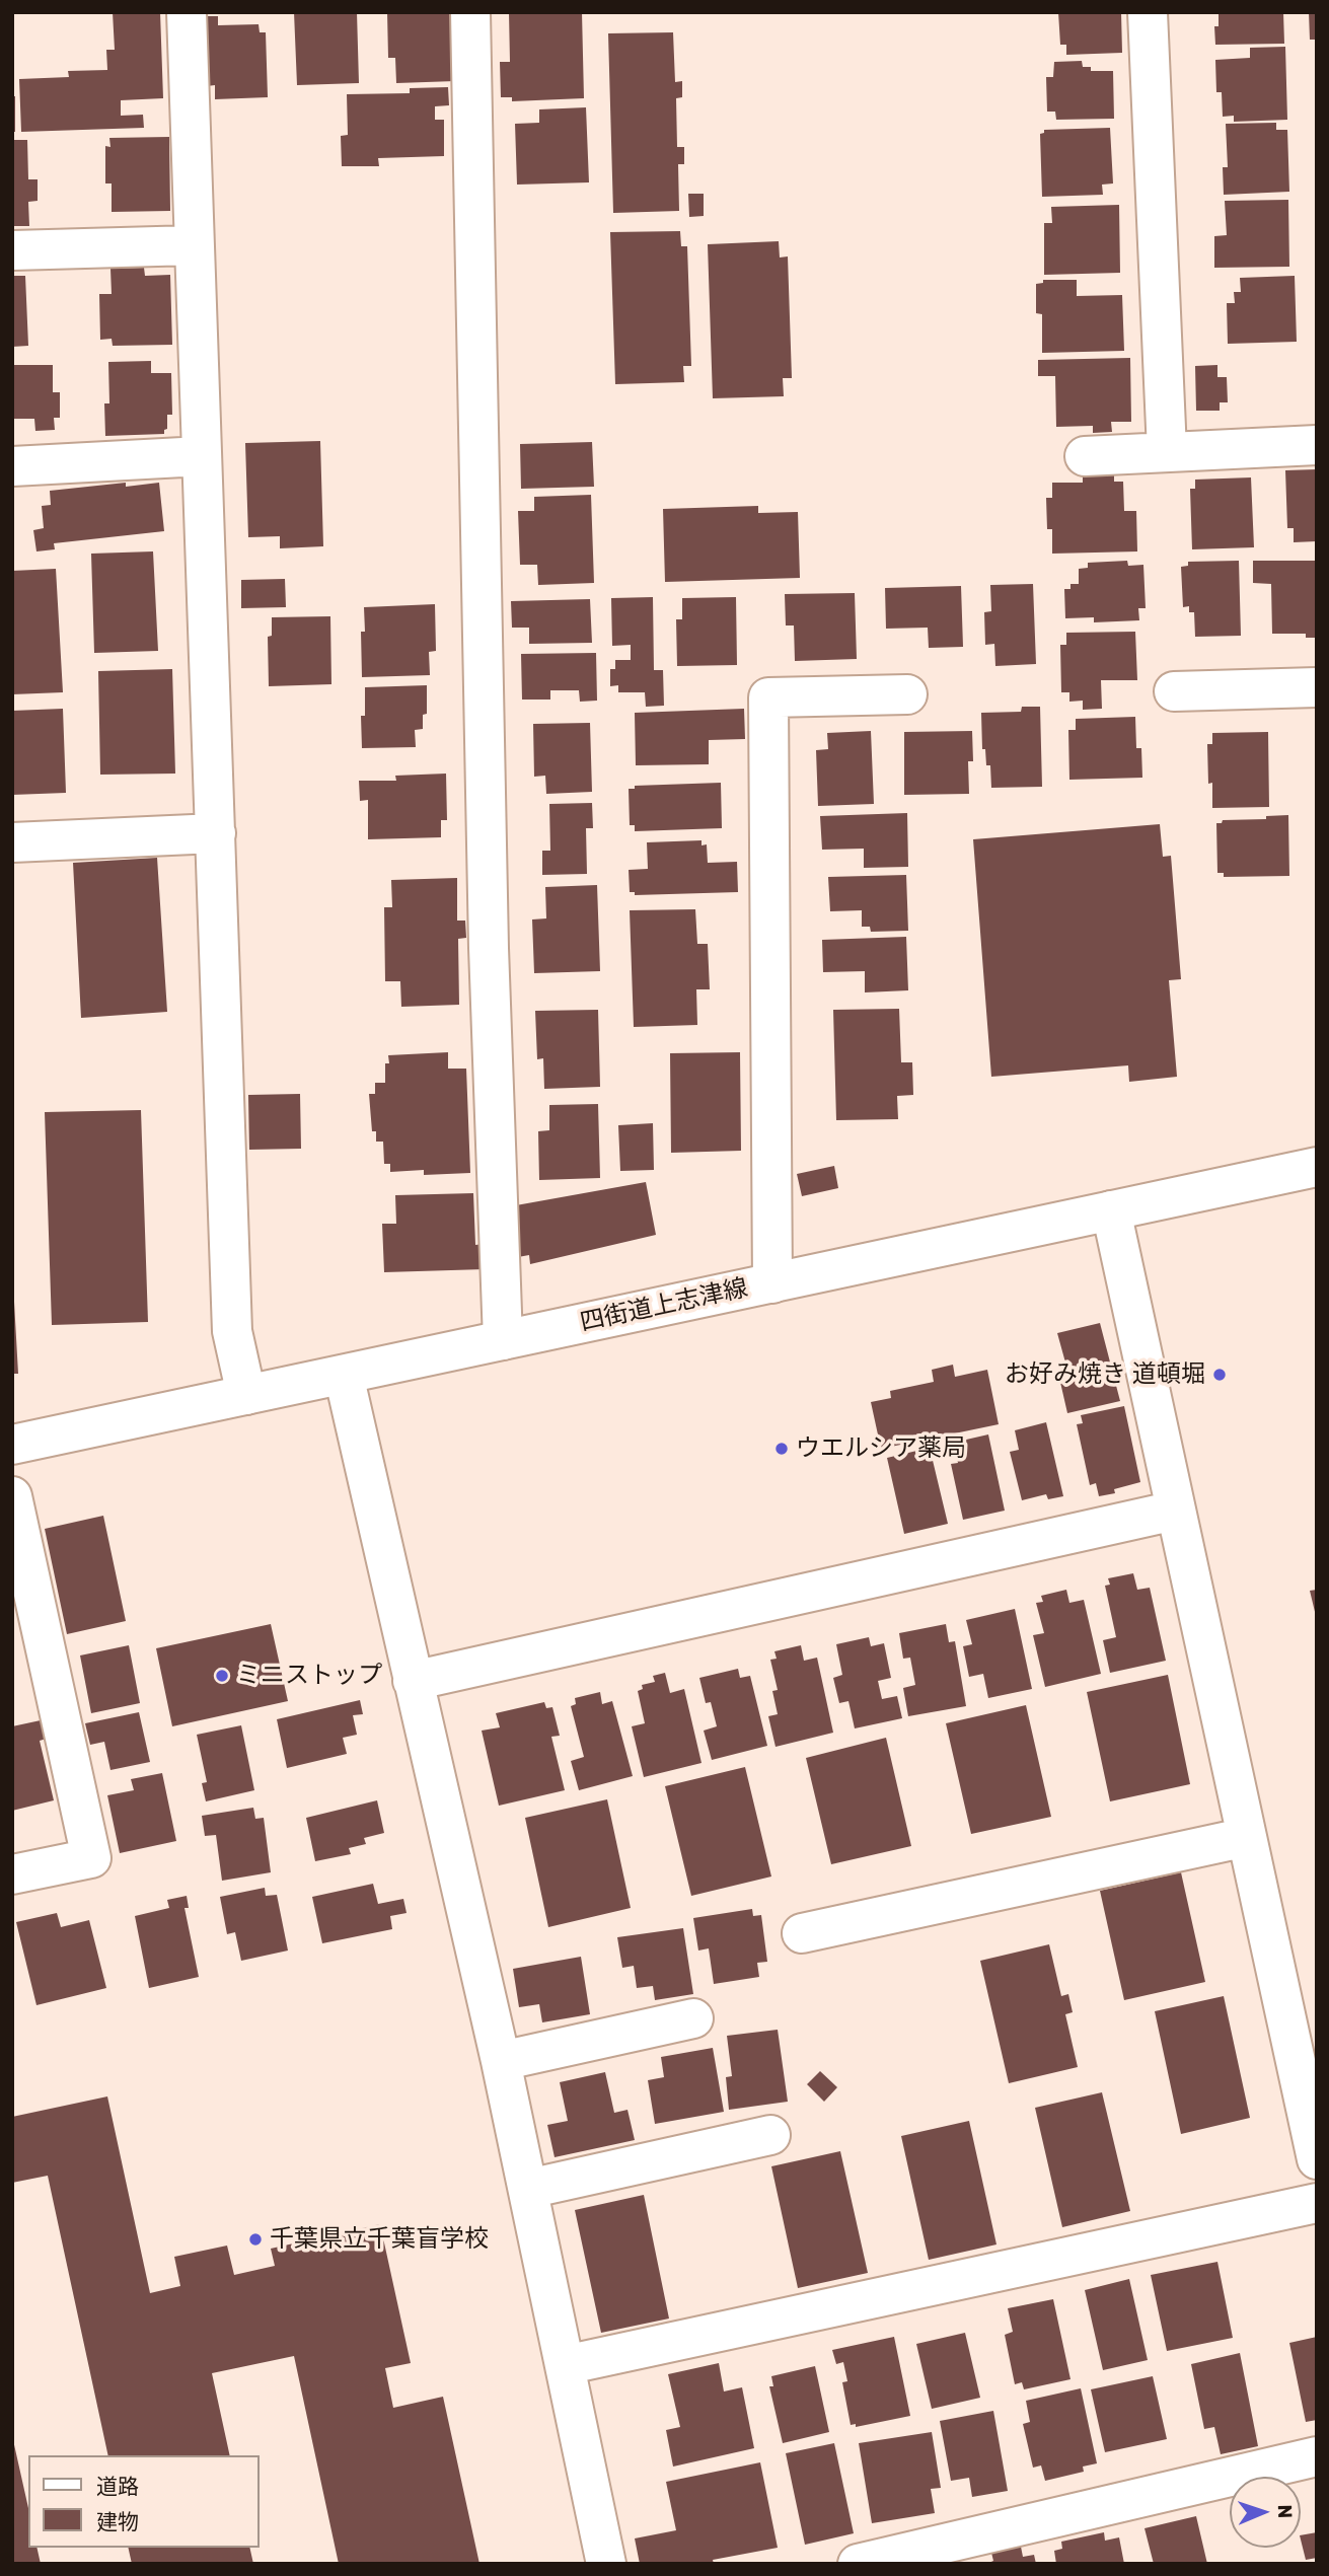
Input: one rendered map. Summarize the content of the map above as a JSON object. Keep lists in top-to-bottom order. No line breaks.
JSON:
{"streets":{"street":["四街道上志津線"]},"places":["お好み焼き 道頓堀","ウエルシア薬局","ミニストップ","千葉県立千葉盲学校"],"legend":["道路","建物"],"north":"right"}
